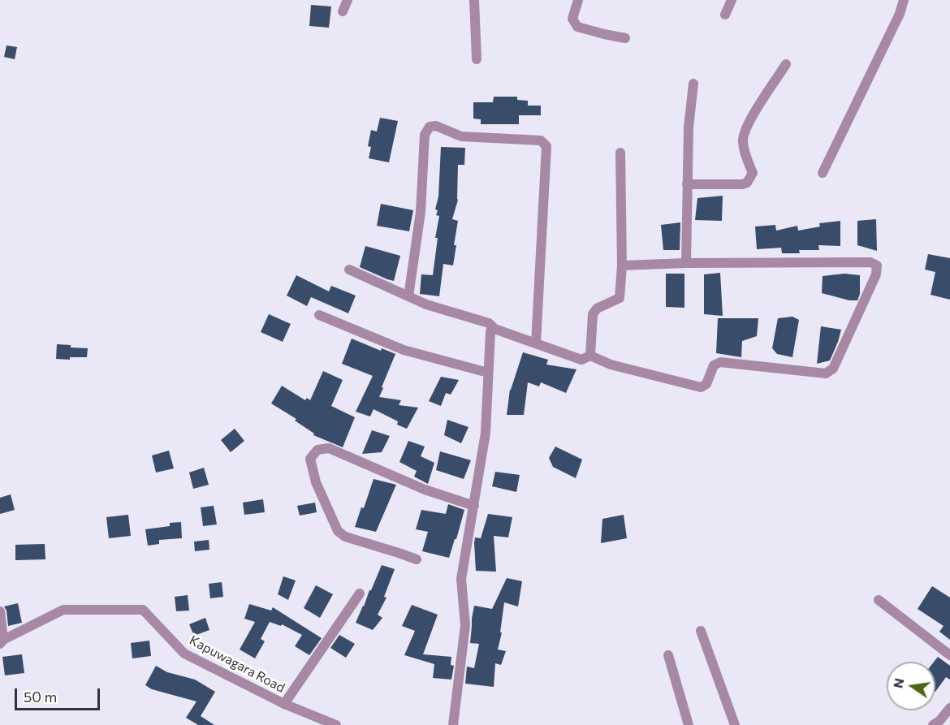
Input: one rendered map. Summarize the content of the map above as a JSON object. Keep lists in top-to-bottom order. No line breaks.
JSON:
{"streets":{"street":["Kapuwagara Road"]},"scale_bar":"50 m","north":"left"}
